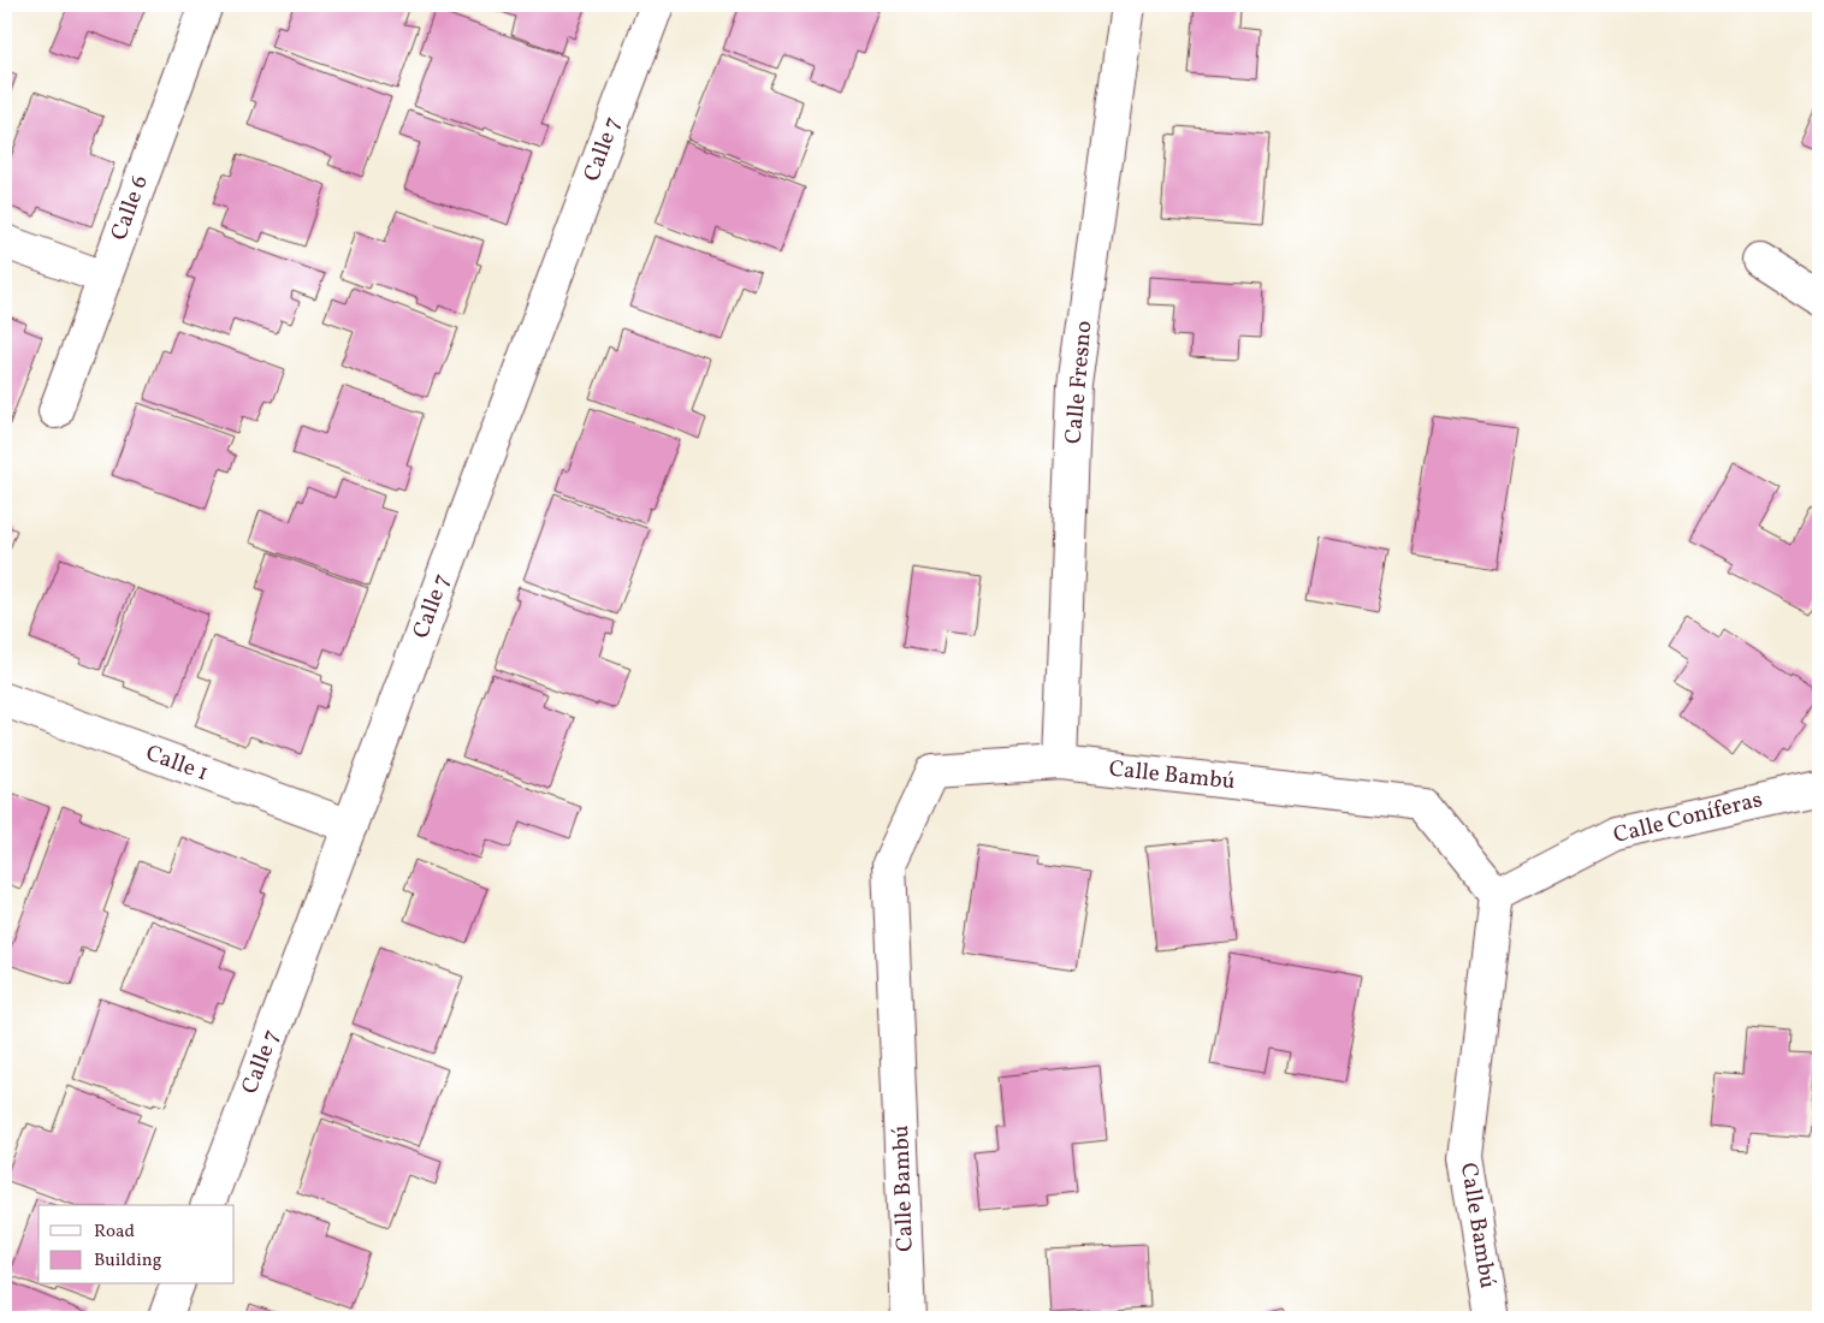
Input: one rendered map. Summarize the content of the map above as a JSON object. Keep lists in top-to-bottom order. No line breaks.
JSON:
{"streets":{"street":["Calle 7","Calle 6","Calle Fresno","Calle 1","Calle Bambú","Calle Coníferas"]},"crossings":[["Calle 7","Calle 1"],["Calle Fresno","Calle Bambú"],["Calle Bambú","Calle Coníferas"]],"legend":["Road","Building"]}
